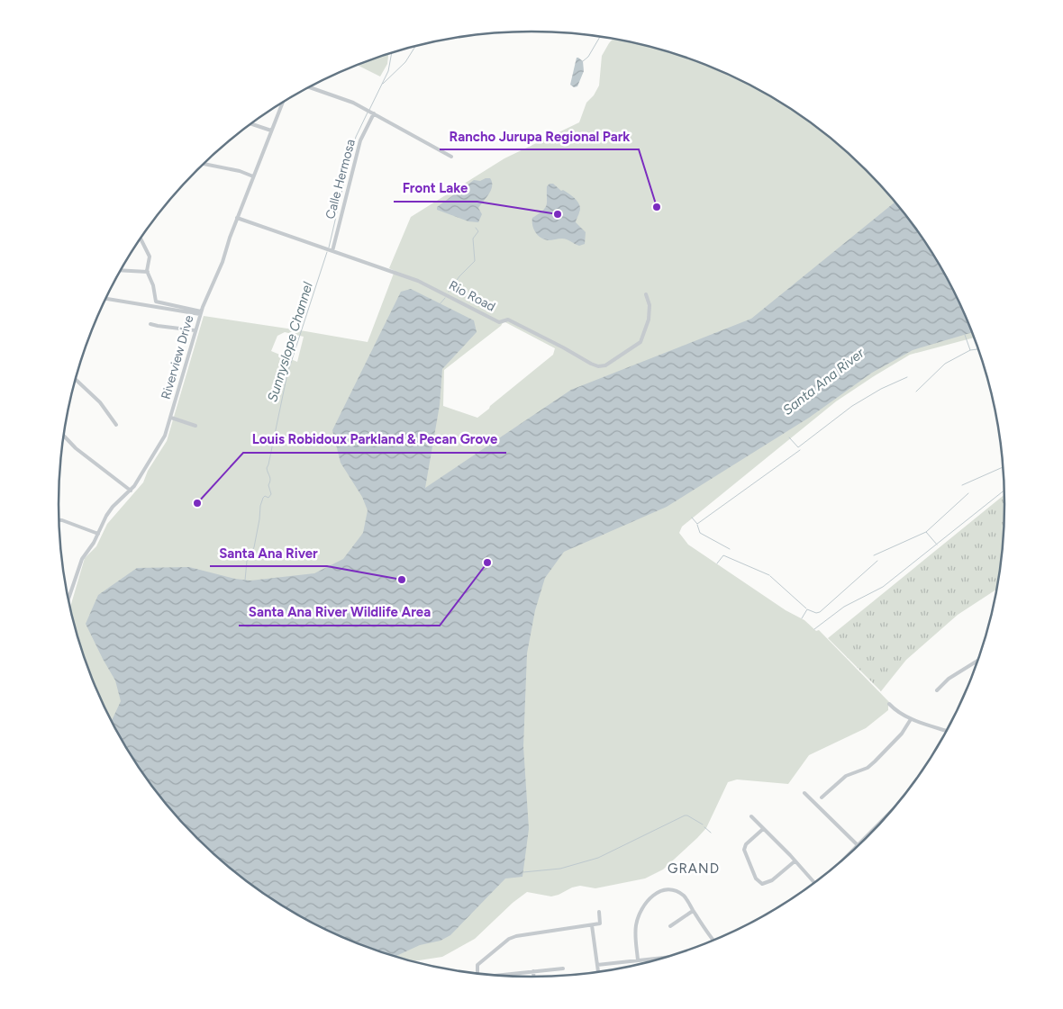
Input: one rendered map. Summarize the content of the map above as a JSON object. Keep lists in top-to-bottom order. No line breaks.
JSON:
{"streets":{"street":["Calle Hermosa","Rio Road","Riverview Drive"]},"crossings":[["Calle Hermosa","Rio Road"],["Rio Road","Riverview Drive"]],"districts":["GRAND"],"water":["Sunnyslope Channel","Santa Ana River"],"places":["Rancho Jurupa Regional Park","Front Lake","Louis Robidoux Parkland & Pecan Grove","Santa Ana River Wildlife Area","Santa Ana River"]}
